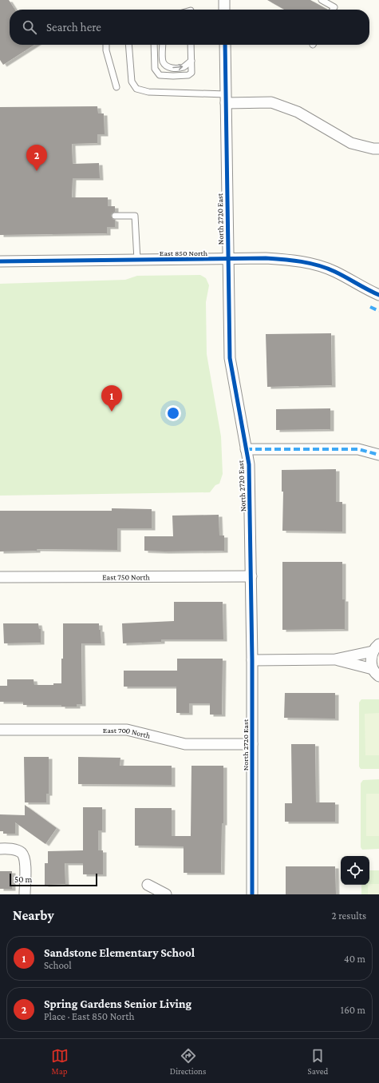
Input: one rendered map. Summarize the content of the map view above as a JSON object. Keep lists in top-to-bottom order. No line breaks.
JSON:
{"streets":{"street":["North 2720 East","East 850 North","East 750 North","East 700 North"]},"crossings":[["North 2720 East","East 850 North"],["North 2720 East","East 750 North"],["North 2720 East","East 700 North"]],"scale_bar":"50 m","page":{"search":"Search here","pins":["2","1"],"scale":"50 m","heading":["Nearby","2 results"],"list":[{"mark":"1","name":"Sandstone Elementary School","note":"School","value":"40 m"},{"mark":"2","name":"Spring Gardens Senior Living","note":"Place · East 850 North","value":"160 m"}],"nav":["Map","Directions","Saved"]}}
